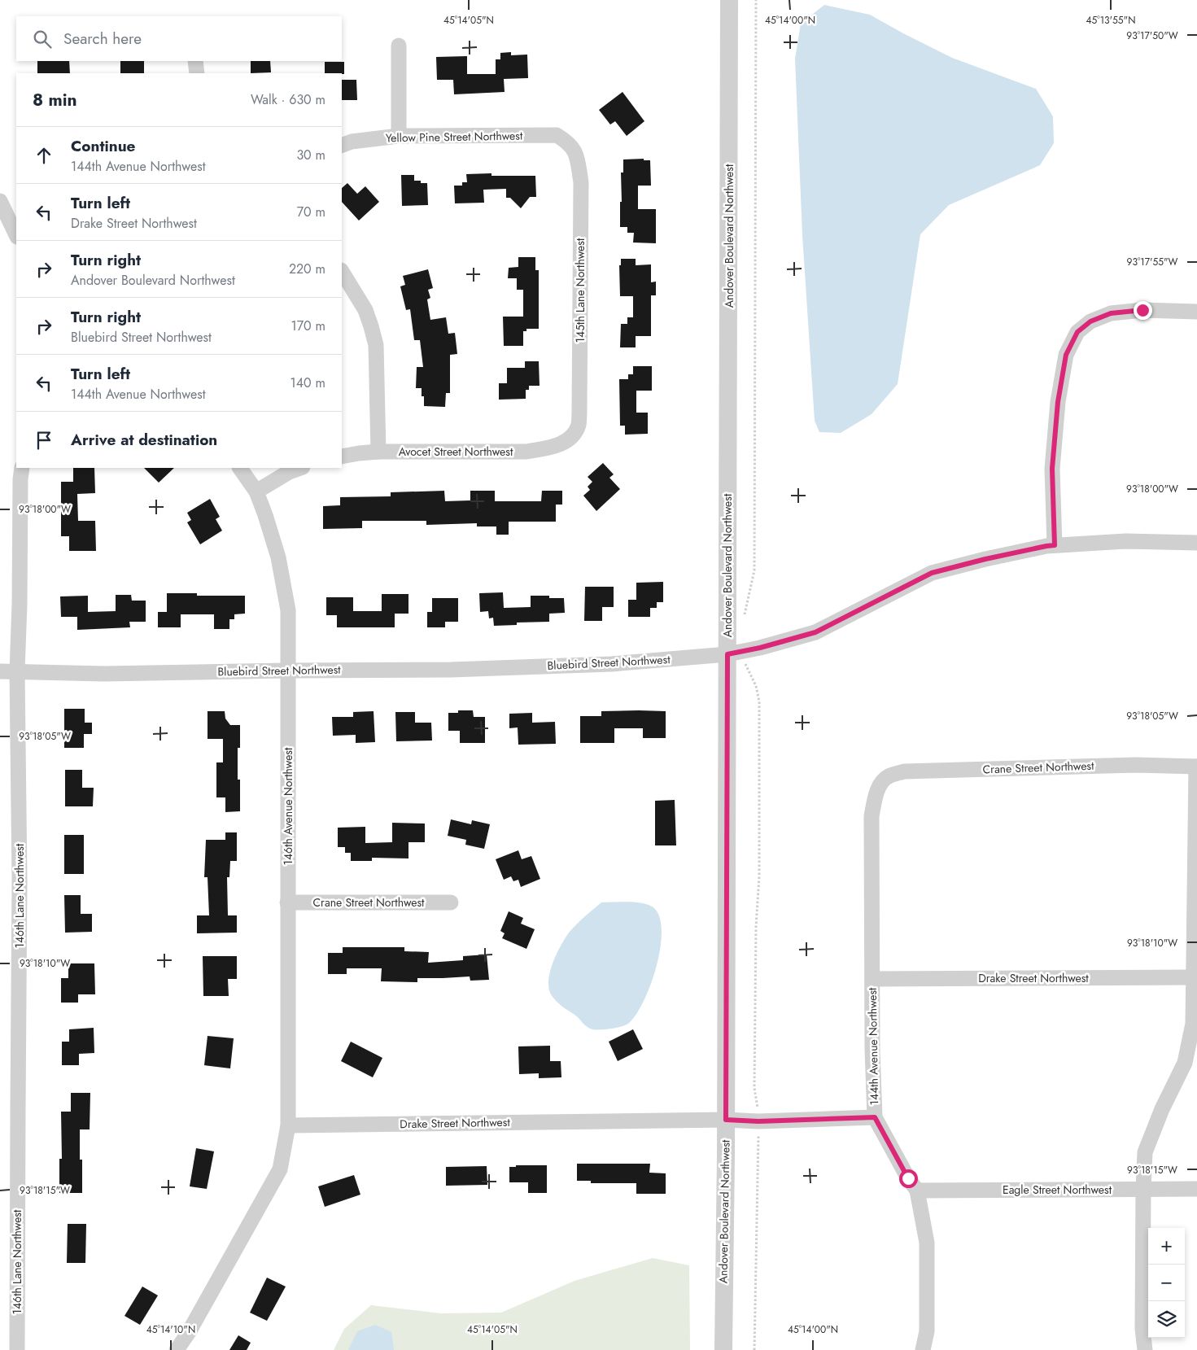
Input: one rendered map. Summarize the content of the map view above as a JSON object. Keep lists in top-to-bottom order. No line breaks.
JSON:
{"streets":{"street":["Yellow Pine Street Northwest","Andover Boulevard Northwest","145th Lane Northwest","Avocet Street Northwest","Bluebird Street Northwest","Crane Street Northwest","146th Avenue Northwest","146th Lane Northwest","Drake Street Northwest","144th Avenue Northwest","Eagle Street Northwest"]},"crossings":[["Yellow Pine Street Northwest","145th Lane Northwest"],["Andover Boulevard Northwest","Bluebird Street Northwest"],["Andover Boulevard Northwest","Drake Street Northwest"],["145th Lane Northwest","Avocet Street Northwest"],["Bluebird Street Northwest","146th Avenue Northwest"],["Bluebird Street Northwest","146th Lane Northwest"],["Crane Street Northwest","146th Avenue Northwest"],["Crane Street Northwest","144th Avenue Northwest"],["146th Avenue Northwest","Drake Street Northwest"],["Drake Street Northwest","144th Avenue Northwest"],["144th Avenue Northwest","Eagle Street Northwest"]],"page":{"search":"Search here","heading":["8 min","Walk · 630 m"],"list":[["Continue","144th Avenue Northwest","30 m"],["Turn left","Drake Street Northwest","70 m"],["Turn right","Andover Boulevard Northwest","220 m"],["Turn right","Bluebird Street Northwest","170 m"],["Turn left","144th Avenue Northwest","140 m"],"Arrive at destination"],"map_buttons":["+","−"]},"coordinates":["45°14'05\"N","45°14'00\"N","45°13'55\"N","93°17'50\"W","93°17'55\"W","93°18'00\"W","93°18'05\"W","93°18'10\"W","93°18'15\"W","45°14'10\"N"]}
